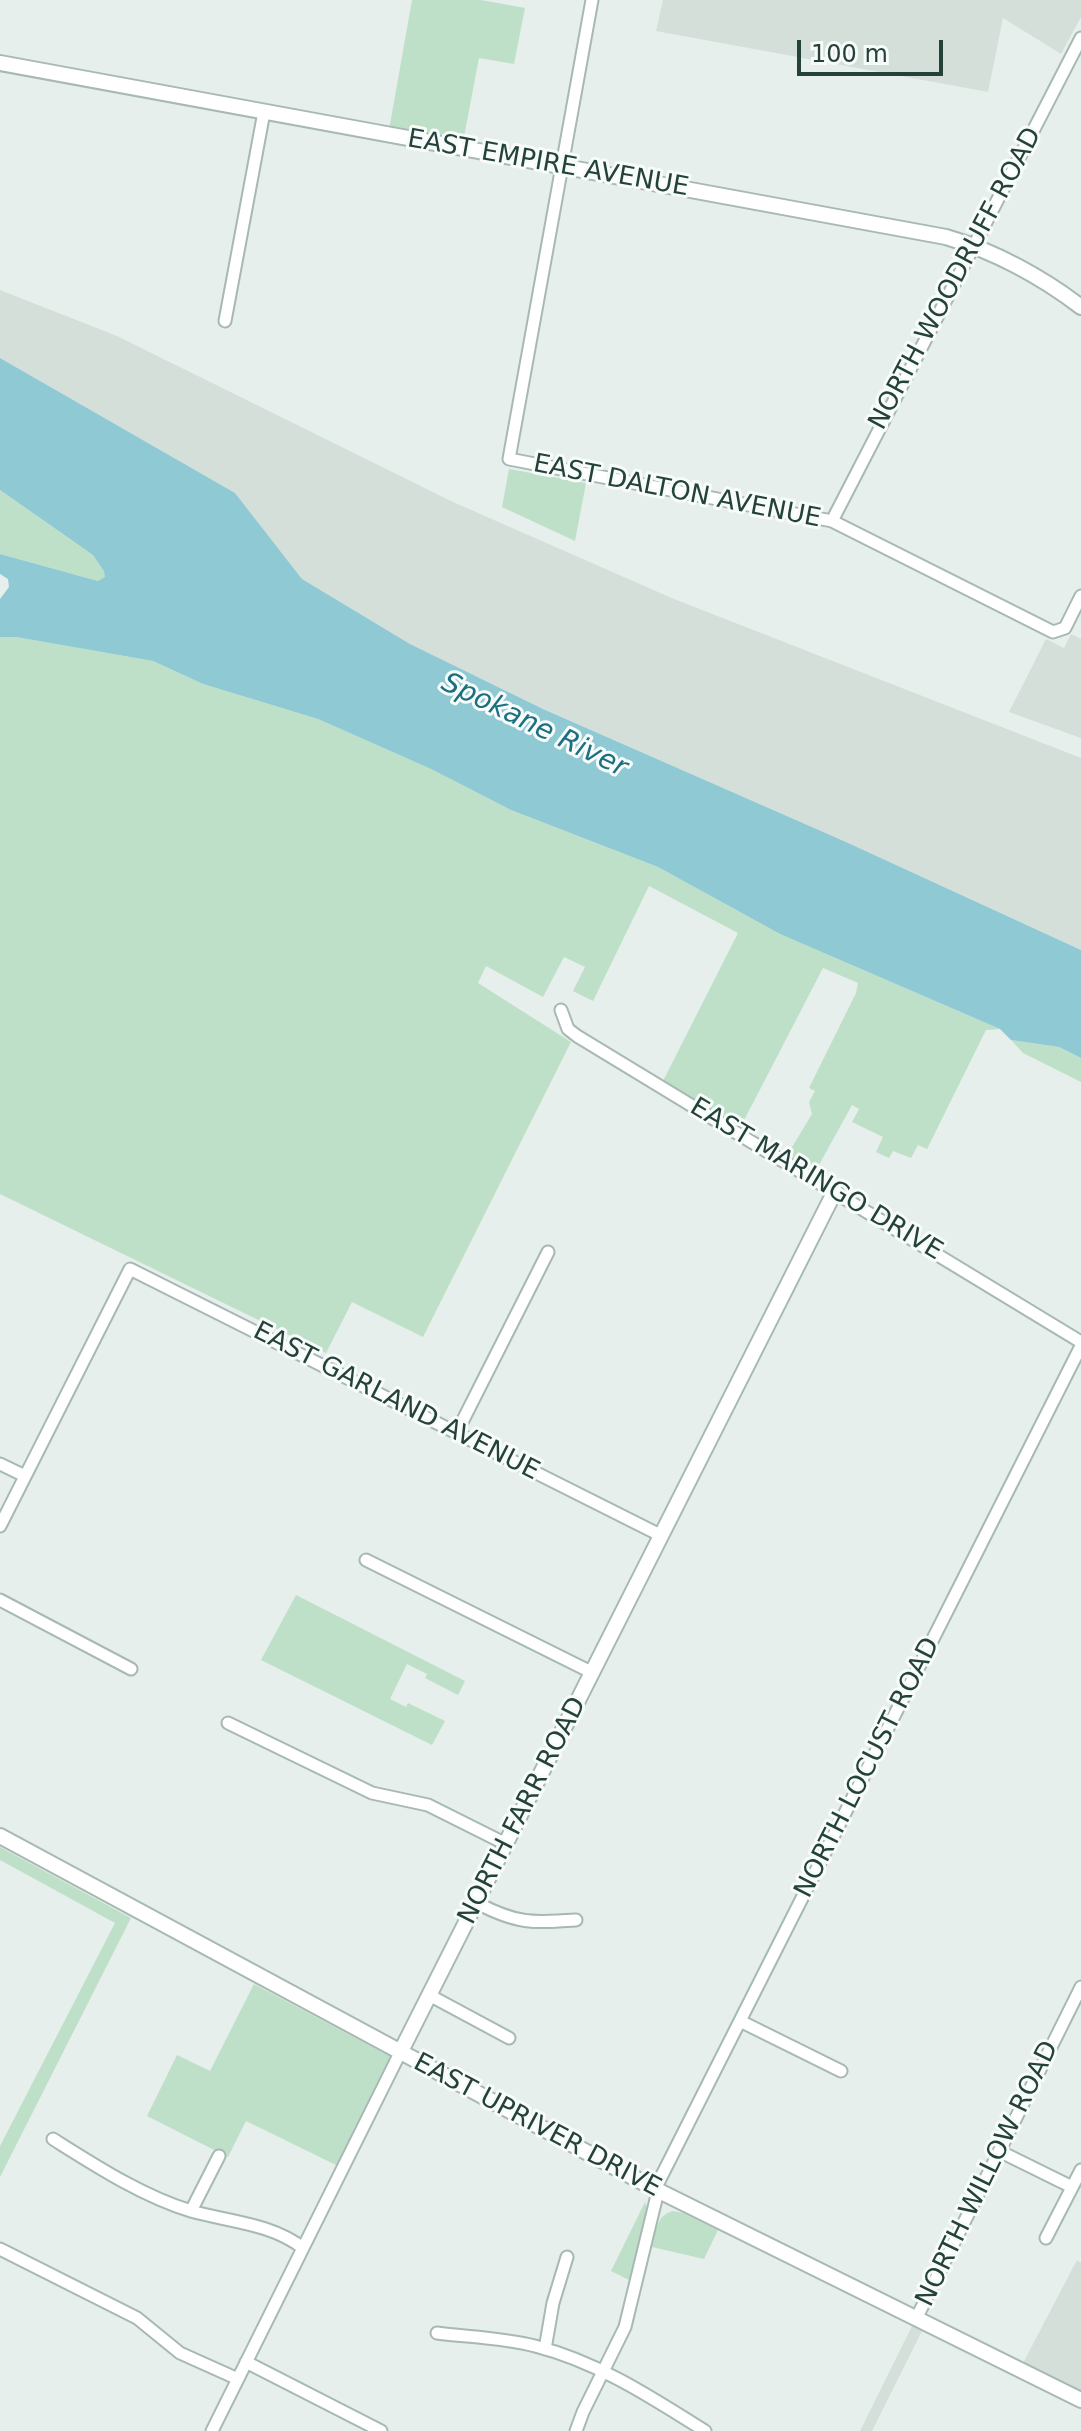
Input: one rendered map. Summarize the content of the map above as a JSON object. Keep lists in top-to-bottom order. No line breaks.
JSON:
{"streets":{"street":["EAST EMPIRE AVENUE","NORTH WOODRUFF ROAD","EAST DALTON AVENUE","EAST MARINGO DRIVE","EAST GARLAND AVENUE","NORTH LOCUST ROAD","NORTH FARR ROAD","EAST UPRIVER DRIVE","NORTH WILLOW ROAD"]},"crossings":[["EAST EMPIRE AVENUE","NORTH WOODRUFF ROAD"],["EAST EMPIRE AVENUE","EAST DALTON AVENUE"],["NORTH WOODRUFF ROAD","EAST DALTON AVENUE"],["EAST MARINGO DRIVE","NORTH LOCUST ROAD"],["EAST MARINGO DRIVE","NORTH FARR ROAD"],["EAST GARLAND AVENUE","NORTH FARR ROAD"],["NORTH LOCUST ROAD","EAST UPRIVER DRIVE"],["NORTH FARR ROAD","EAST UPRIVER DRIVE"],["EAST UPRIVER DRIVE","NORTH WILLOW ROAD"]],"water":["Spokane River"],"scale_bar":"100 m"}
